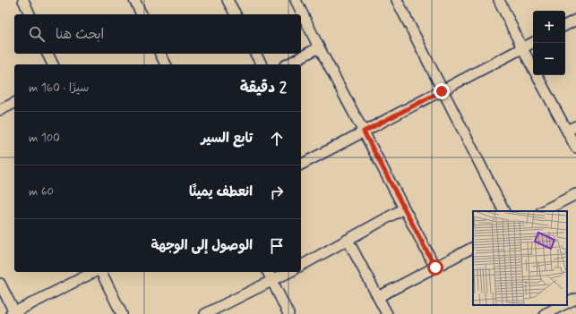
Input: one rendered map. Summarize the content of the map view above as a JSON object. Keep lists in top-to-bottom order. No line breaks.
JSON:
{"page":{"map_buttons":["+","−"],"search":"ابحث هنا","heading":["2 دقيقة","سيرًا · 160 m"],"list":[["تابع السير","100 m"],["انعطف يمينًا","60 m"],"الوصول إلى الوجهة"]}}
